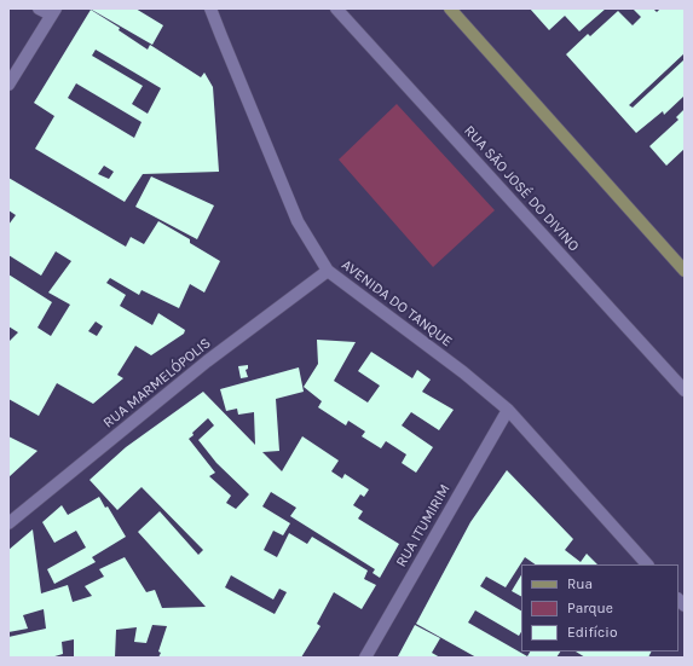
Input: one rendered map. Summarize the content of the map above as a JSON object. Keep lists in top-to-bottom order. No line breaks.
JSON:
{"streets":{"street":["RUA SÃO JOSÉ DO DIVINO","AVENIDA DO TANQUE","RUA MARMELÓPOLIS","RUA ITUMIRIM"]},"crossings":[["AVENIDA DO TANQUE","RUA MARMELÓPOLIS"],["AVENIDA DO TANQUE","RUA ITUMIRIM"]],"legend":["Rua","Parque","Edifício"]}
